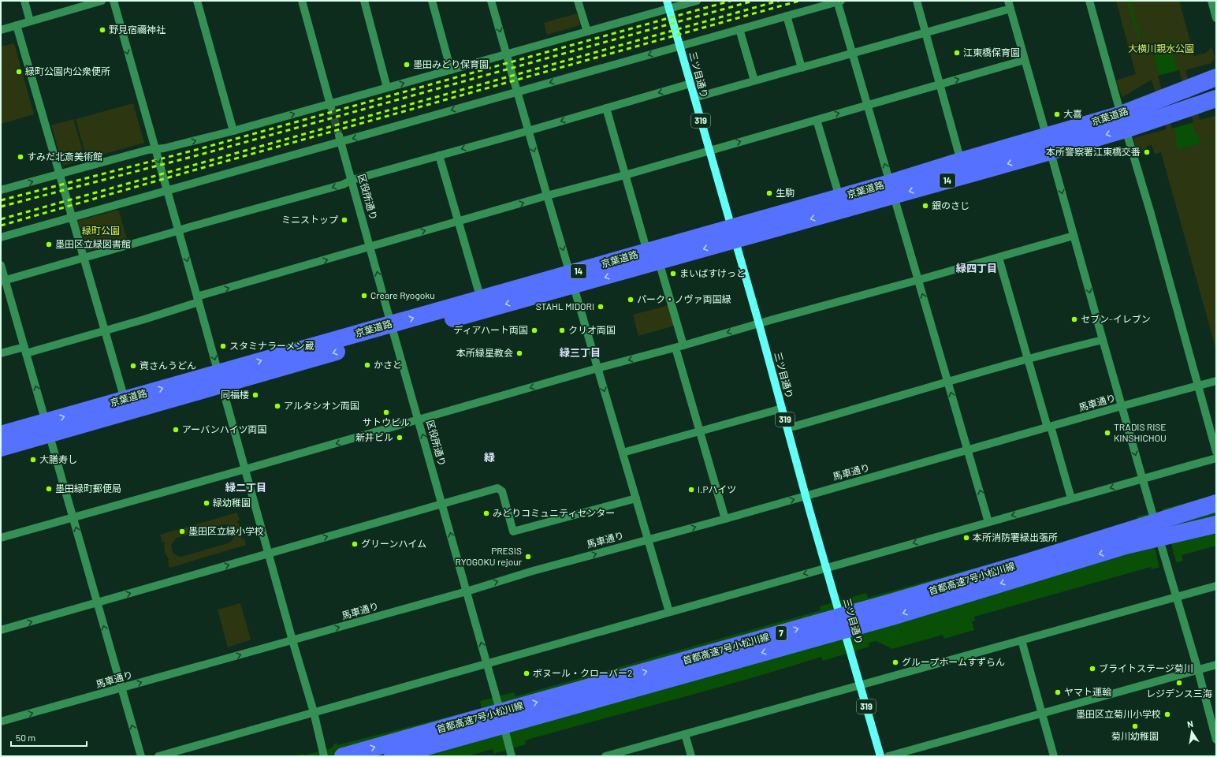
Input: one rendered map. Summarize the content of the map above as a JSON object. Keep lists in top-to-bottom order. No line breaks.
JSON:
{"streets":{"highway":["京葉道路","14","首都高速7号小松川線","7"],"main road":["三ツ目通り","319"],"street":["区役所通り","馬車通り"]},"crossings":[["三ツ目通り","京葉道路"],["三ツ目通り","馬車通り"],["京葉道路","区役所通り"],["区役所通り","馬車通り"]],"one_way":["区役所通り","馬車通り"],"districts":["緑四丁目","緑三丁目","緑","緑二丁目"],"parks":["大横川親水公園","緑町公園"],"places":["野見宿禰神社","江東橋保育園","墨田みどり保育園","緑町公園内公衆便所","大喜","本所警察署江東橋交番","すみだ北斎美術館","生駒","銀のさじ","ミニストップ","墨田区立緑図書館","まいばすけっと","Creare Ryogoku","パーク・ノヴァ両国緑","STAHL MIDORI","セブン-イレブン","ディアハート両国","クリオ両国","スタミナラーメン蔵","本所緑星教会","かさと","資さんうどん","同福楼","アルタシオン両国","サトウビル","アーバンハイツ両国","TRADIS RISE KINSHICHOU","新井ビル","大膳寿し","墨田緑町郵便局","I.Pハイツ","緑幼稚園","みどりコミュニティセンター","墨田区立緑小学校","本所消防署緑出張所","グリーンハイム","PRESIS RYOGOKU rejour","グループホームすずらん","ブライトステージ菊川","ボヌール・クローバー2","レジデンス三海","ヤマト運輸","墨田区立菊川小学校","菊川幼稚園"],"scale_bar":"50 m","north":"top"}
